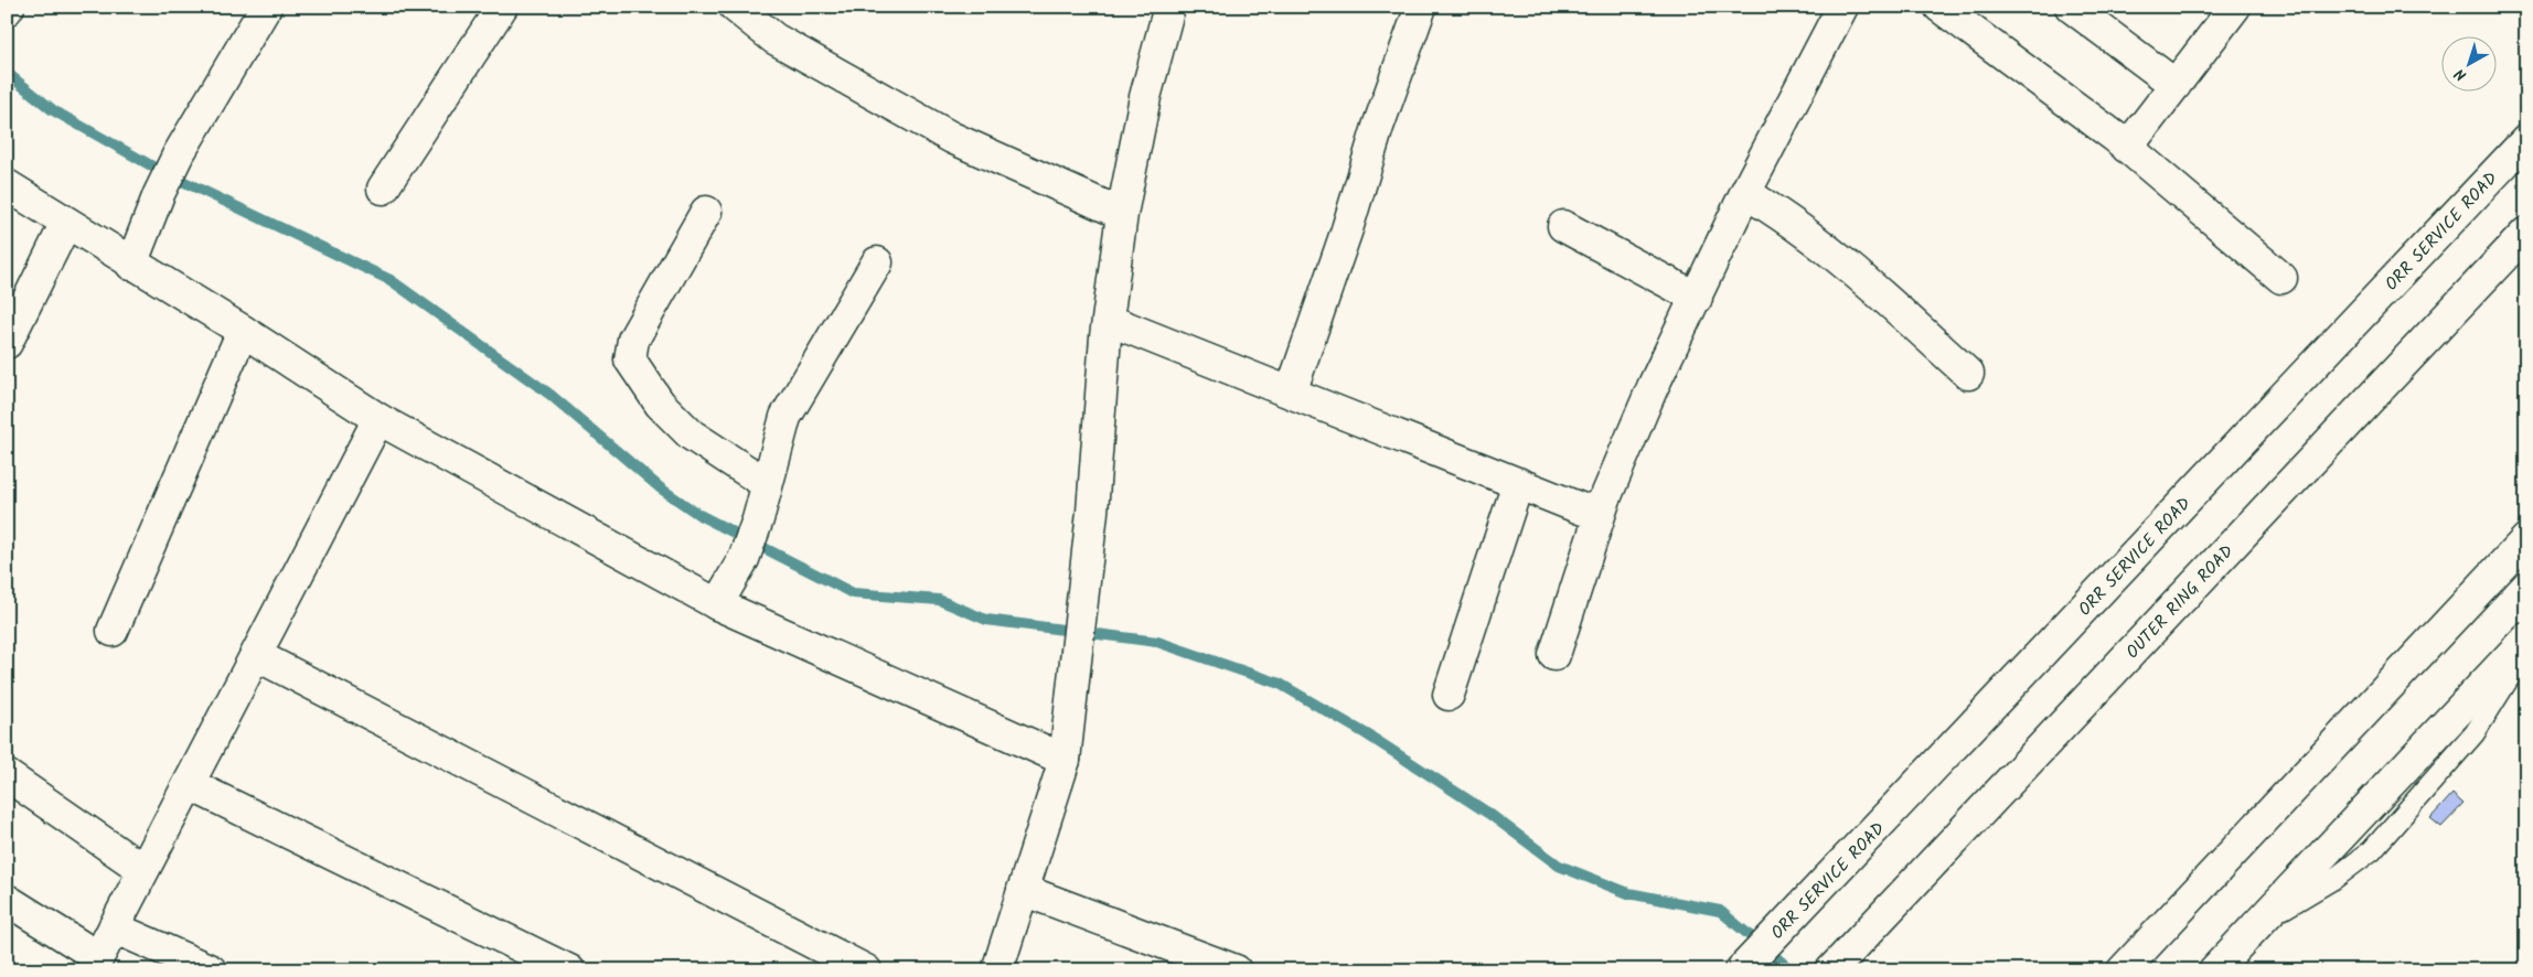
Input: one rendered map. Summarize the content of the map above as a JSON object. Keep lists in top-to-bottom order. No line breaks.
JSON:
{"streets":{"main road":["ORR SERVICE ROAD","OUTER RING ROAD"]},"north":"bottom left"}
